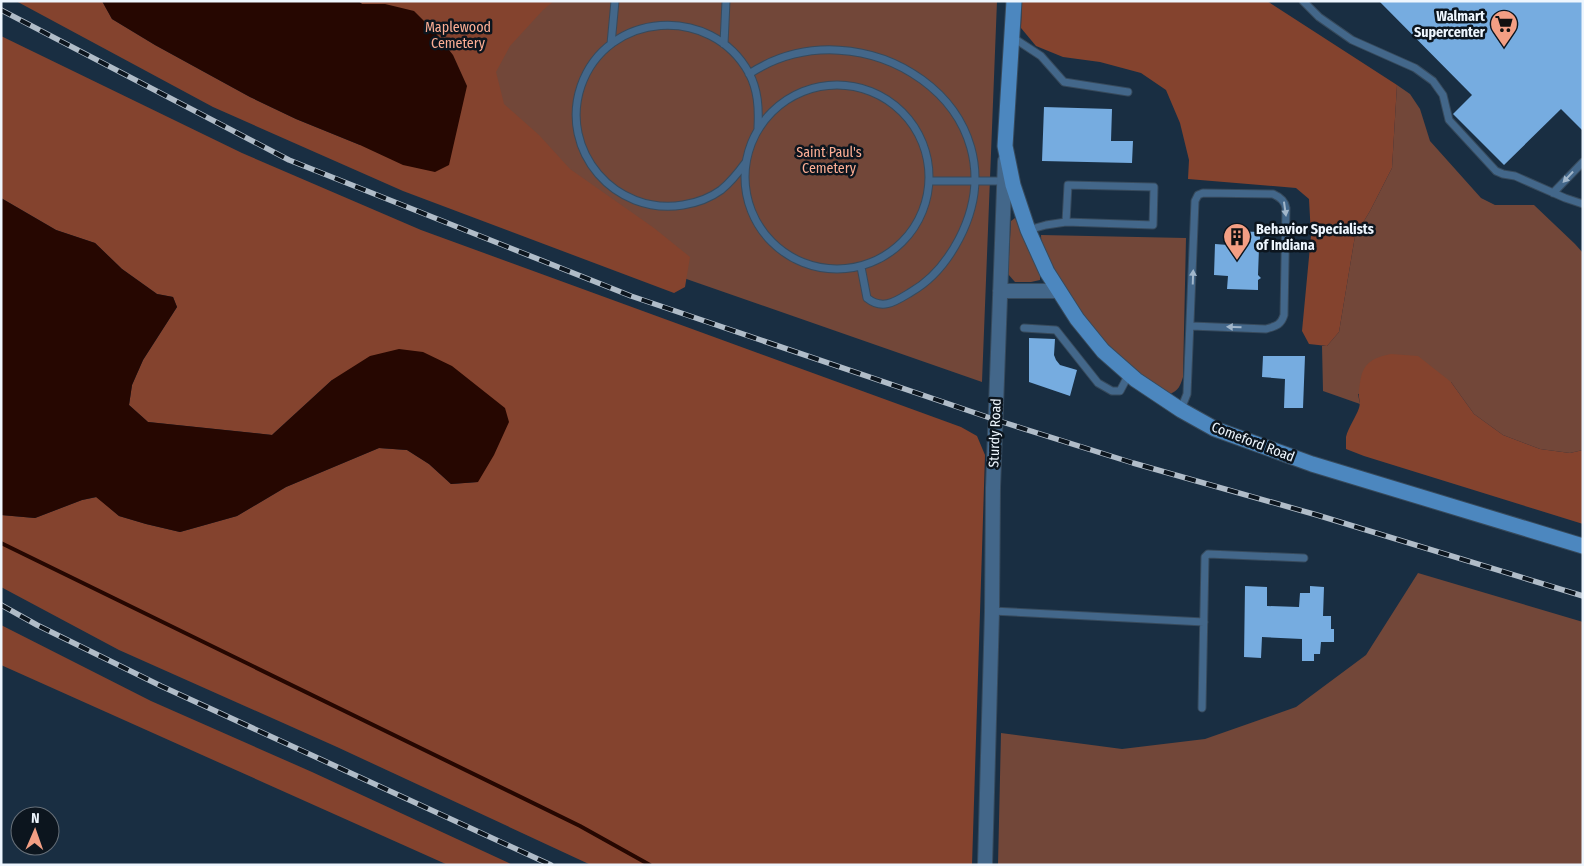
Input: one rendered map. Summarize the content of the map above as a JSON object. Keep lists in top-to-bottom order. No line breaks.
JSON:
{"streets":{"street":["Sturdy Road","Comeford Road"]},"crossings":[["Sturdy Road","Comeford Road"]],"parks":["Maplewood Cemetery","Saint Paul's Cemetery"],"places":{"supermarket":["Walmart Supercenter"],"building":["Behavior Specialists of Indiana"]},"north":"top"}
